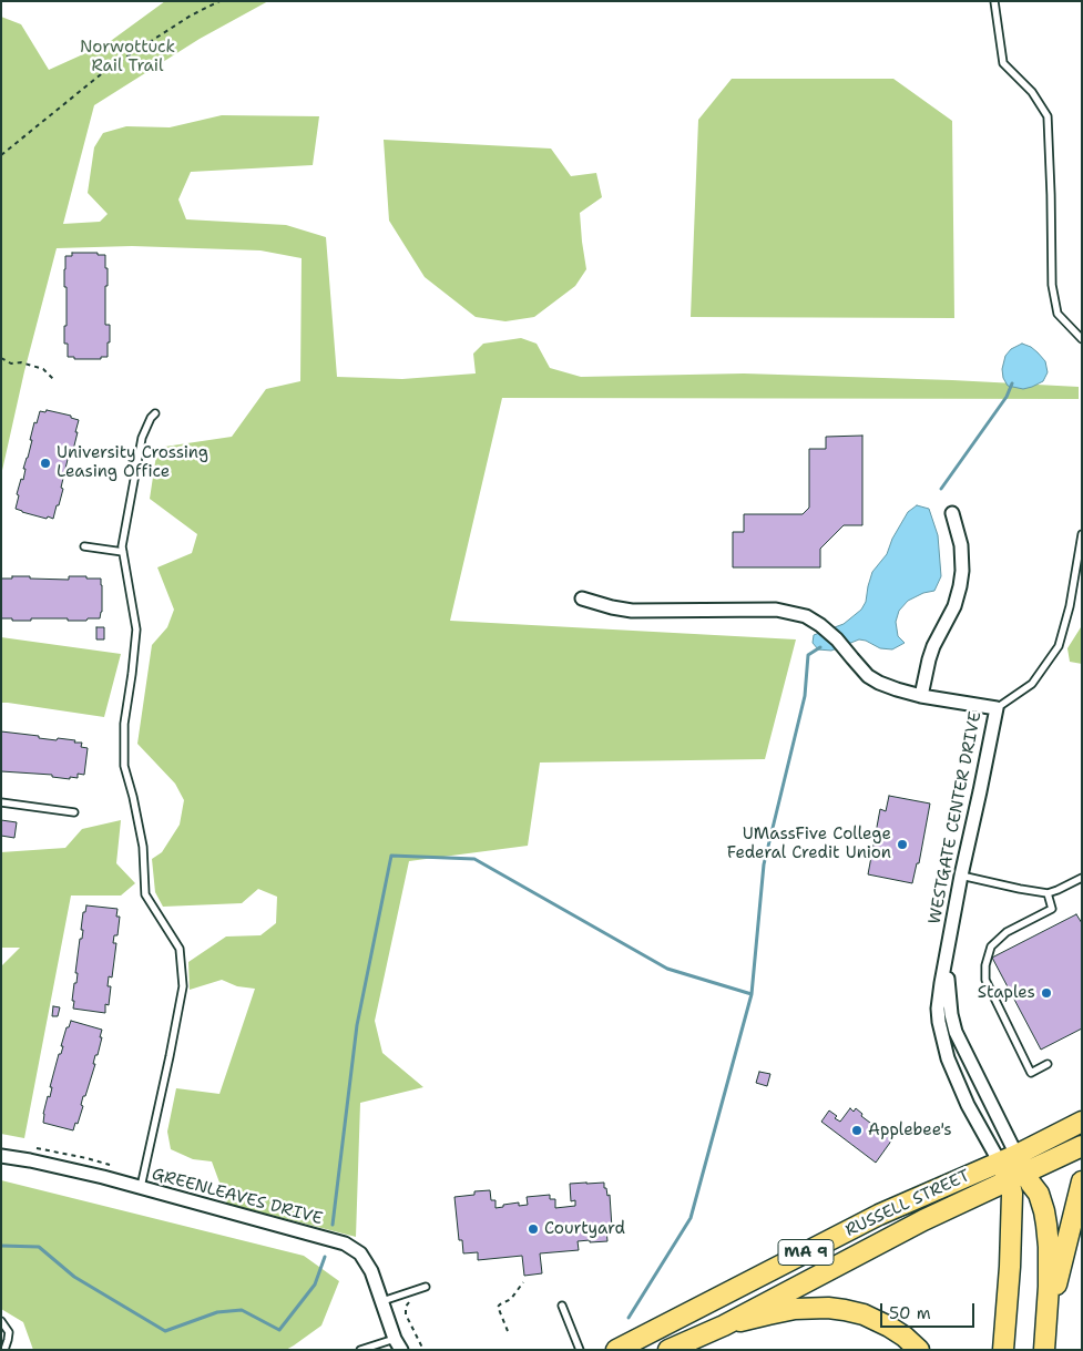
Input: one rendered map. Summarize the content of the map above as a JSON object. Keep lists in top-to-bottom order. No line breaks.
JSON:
{"streets":{"main road":["RUSSELL STREET","MA 9"],"street":["WESTGATE CENTER DRIVE","GREENLEAVES DRIVE"]},"crossings":[["WESTGATE CENTER DRIVE","RUSSELL STREET"]],"parks":["Norwottuck Rail Trail"],"places":["University Crossing Leasing Office","UMassFive College Federal Credit Union","Staples","Applebee's","Courtyard"],"scale_bar":"50 m"}
